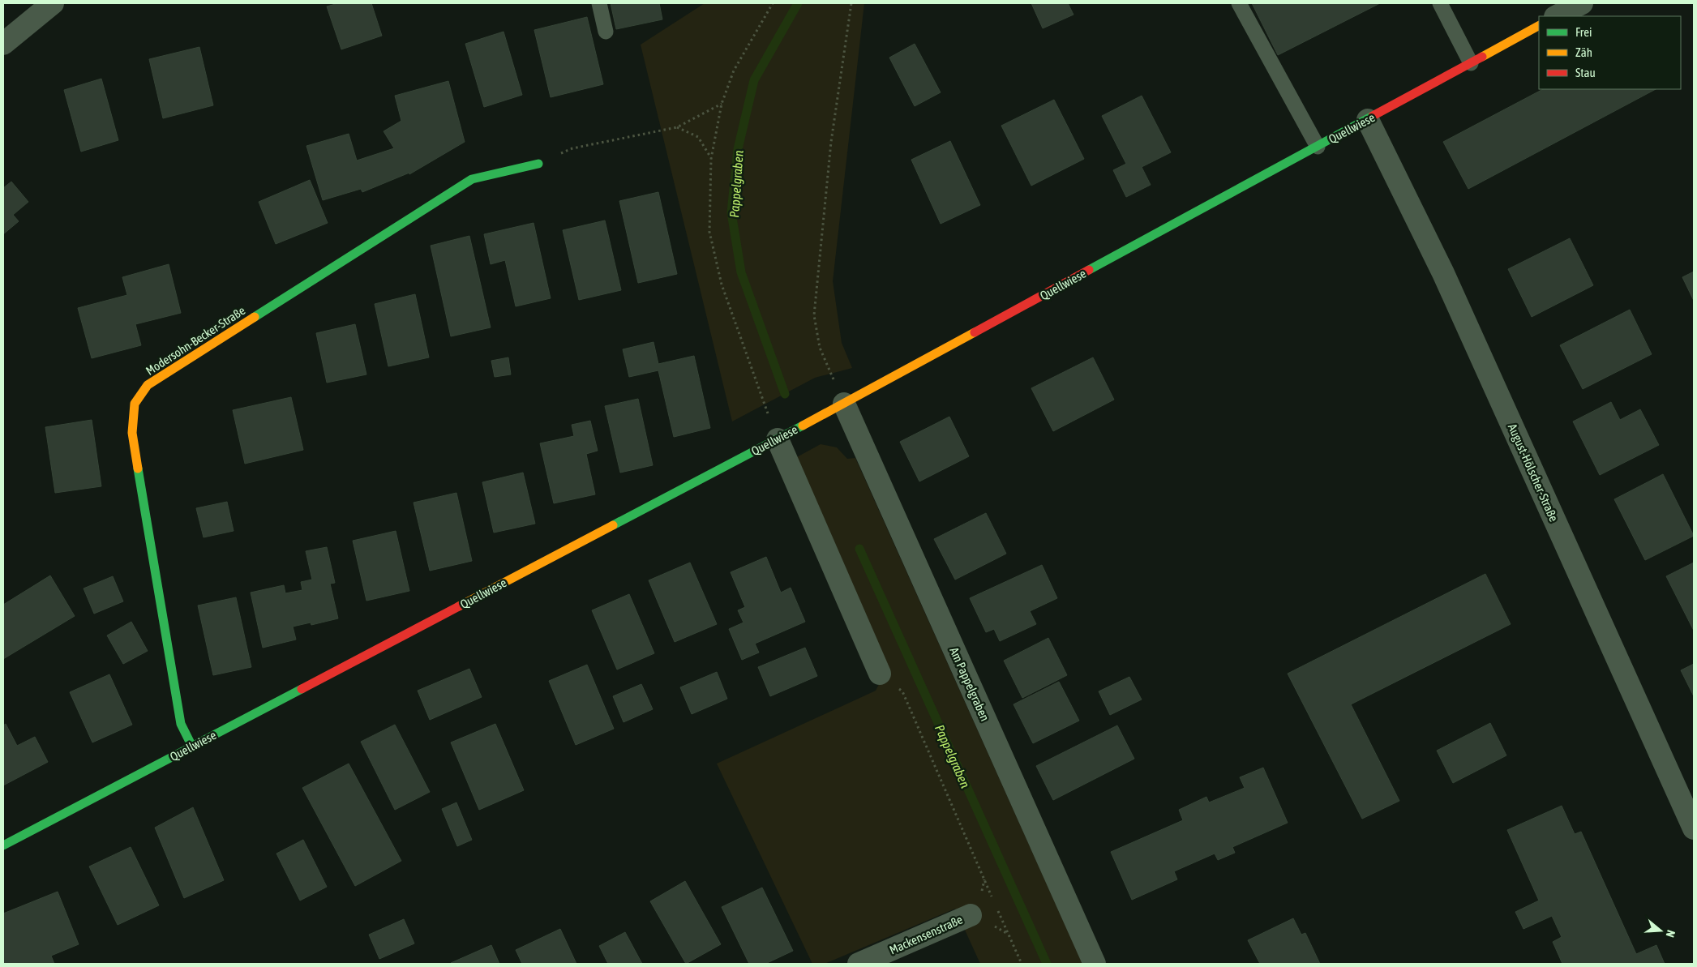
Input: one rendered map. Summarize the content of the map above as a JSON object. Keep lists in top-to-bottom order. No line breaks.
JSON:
{"streets":{"street":["Quellwiese","Modersohn-Becker-Straße","August-Hölscher-Straße","Am Pappelgraben","Mackensenstraße"]},"crossings":[["Quellwiese","Modersohn-Becker-Straße"],["Quellwiese","August-Hölscher-Straße"],["Quellwiese","Am Pappelgraben"]],"water":["Pappelgraben"],"legend":["Frei","Zäh","Stau"],"north":"right"}
